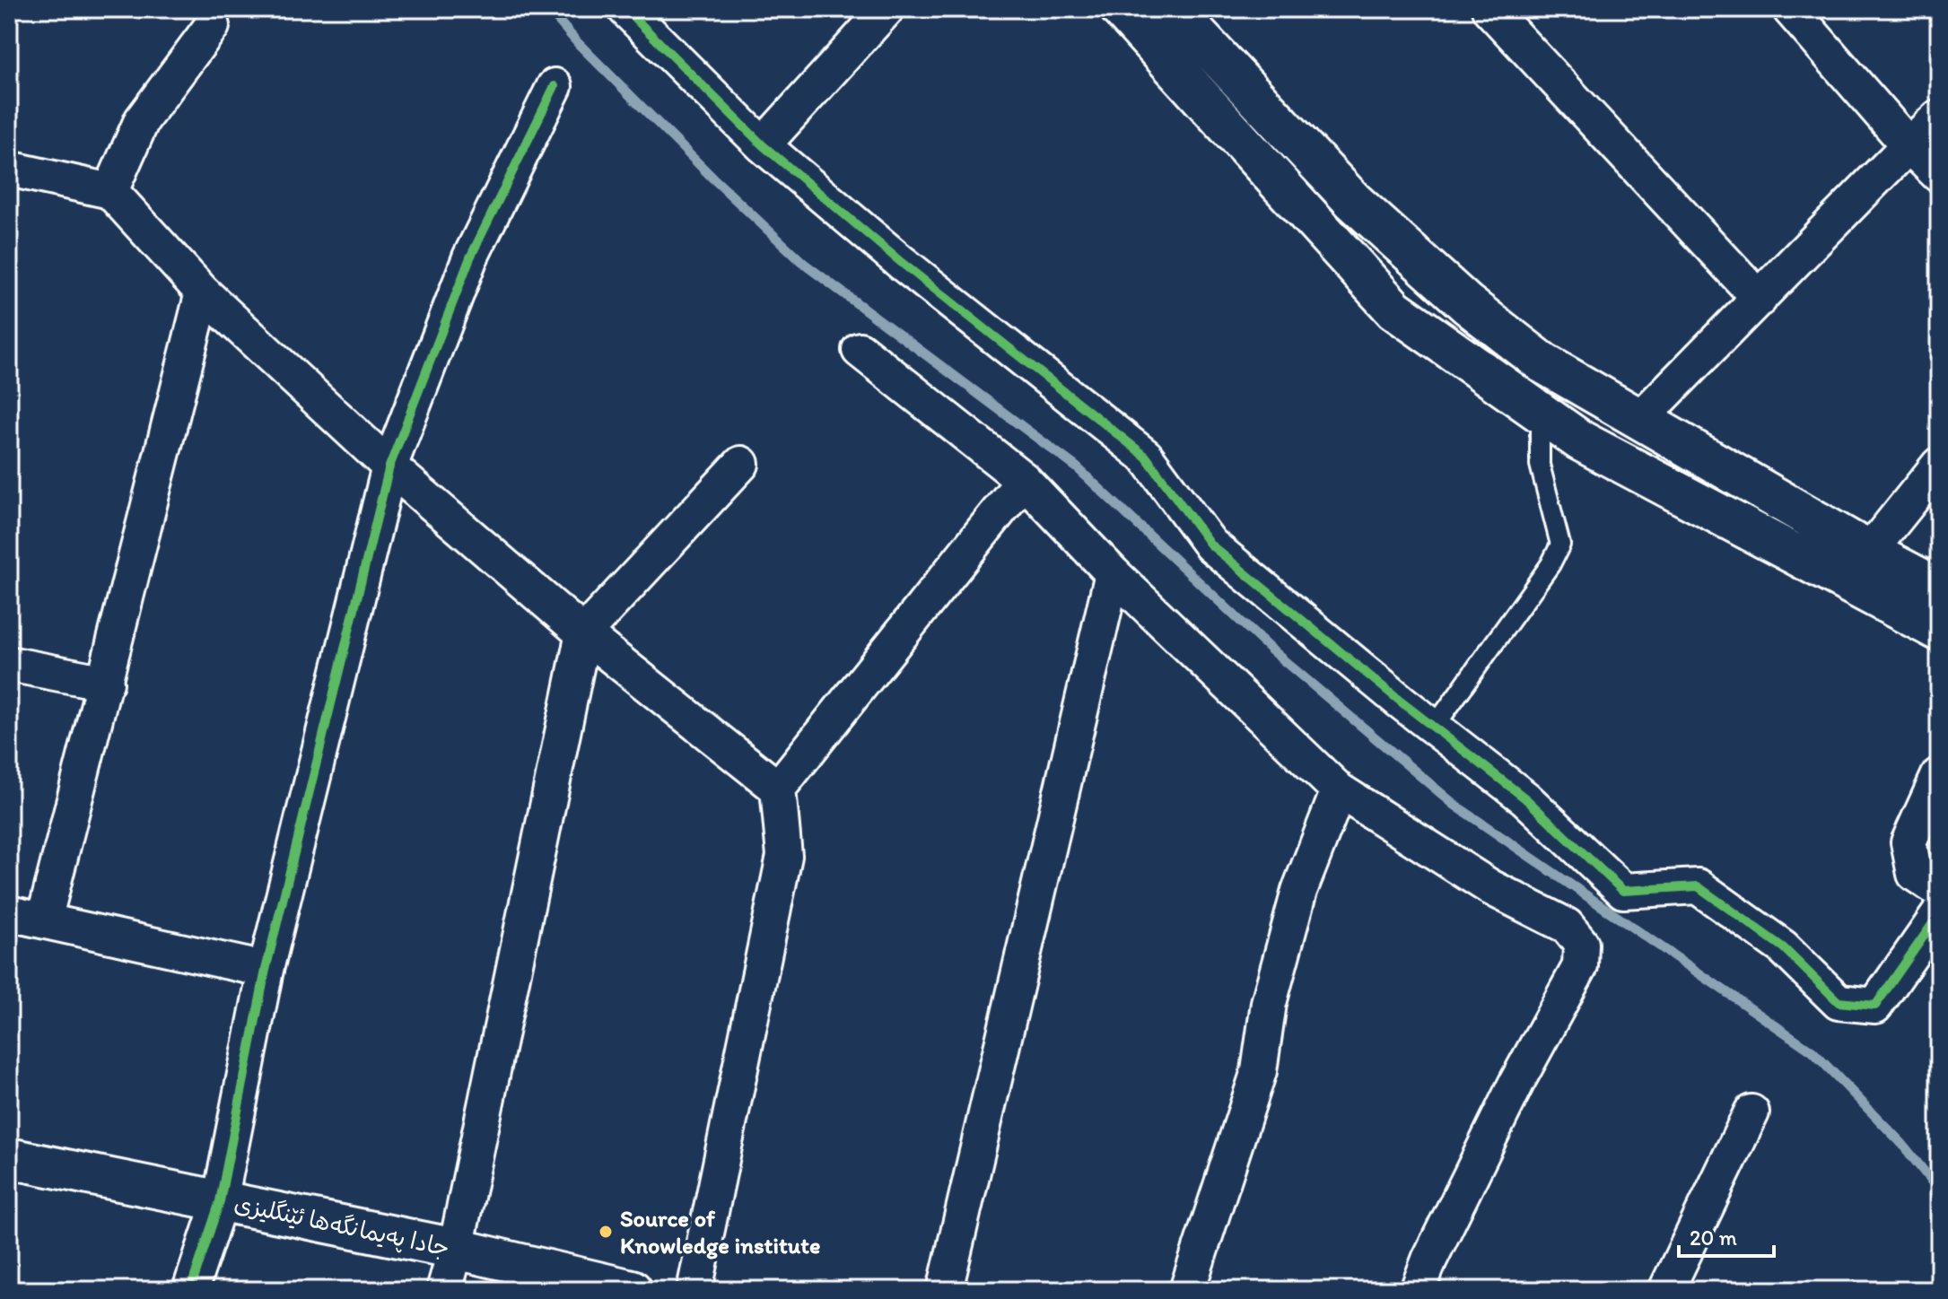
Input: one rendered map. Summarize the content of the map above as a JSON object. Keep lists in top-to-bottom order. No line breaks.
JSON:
{"streets":{"main road":["جادا په‌يمانگه‌ها ئێنگليزى"]},"places":["Source of Knowledge institute"],"scale_bar":"20 m"}
